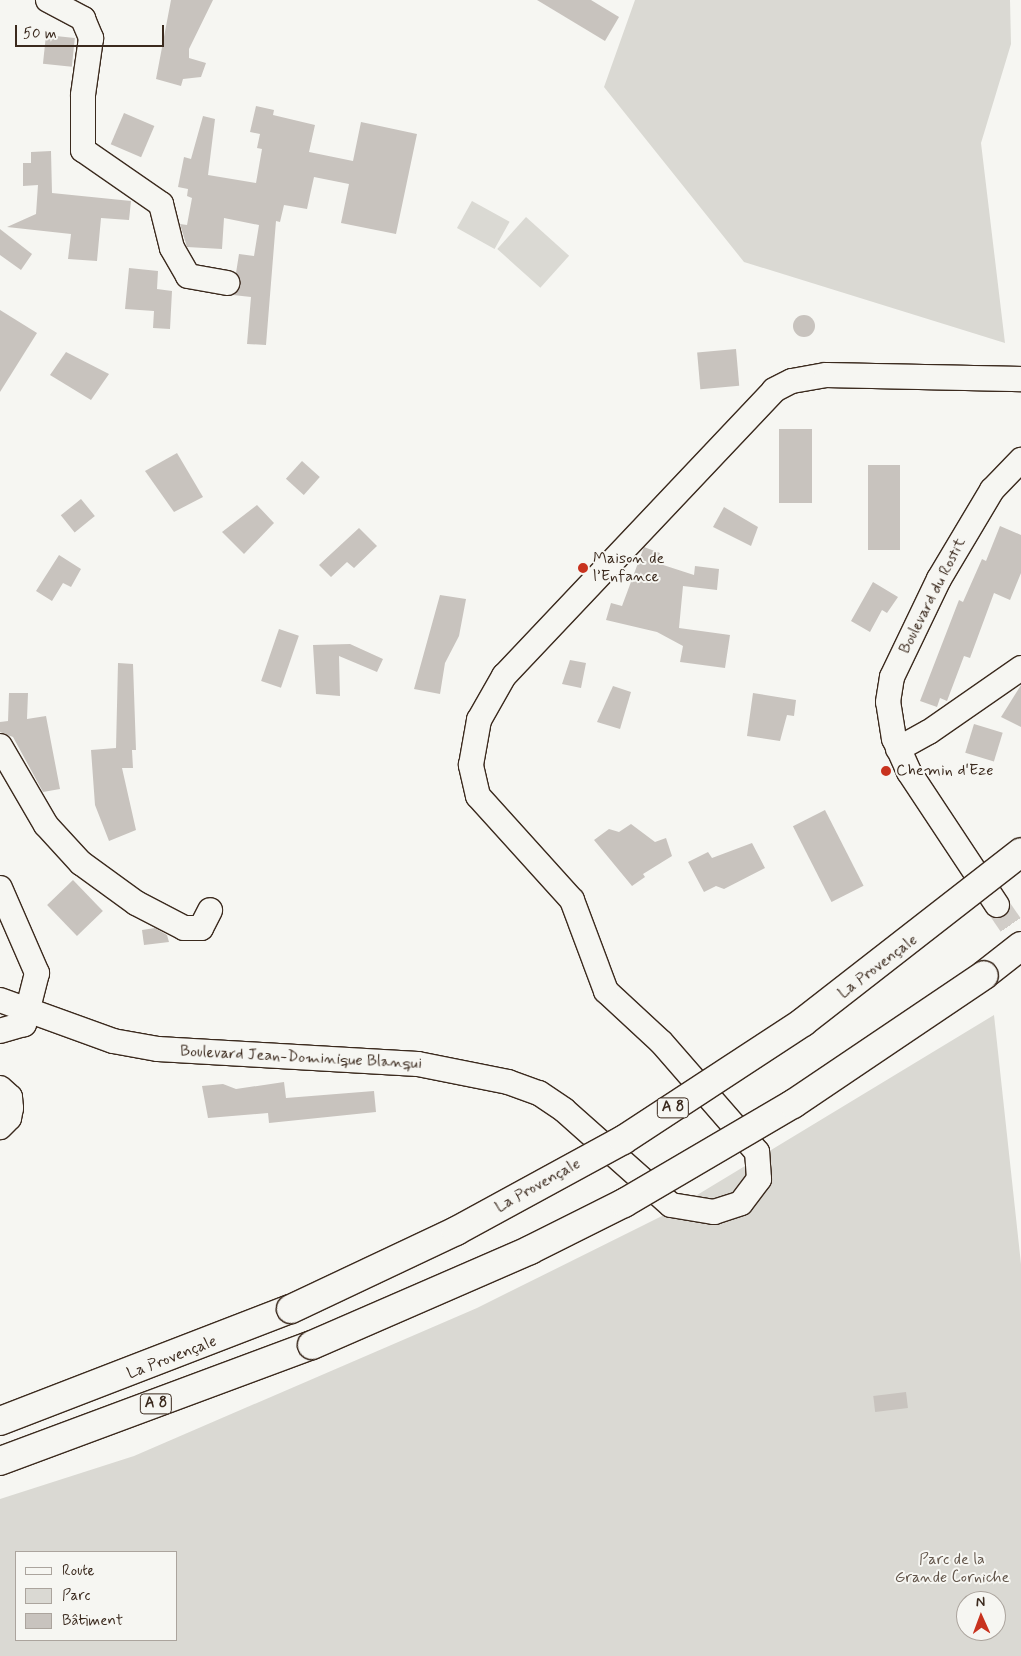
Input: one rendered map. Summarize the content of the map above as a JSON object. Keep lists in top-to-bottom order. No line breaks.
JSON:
{"streets":{"highway":["La Provençale","A 8"],"street":["Boulevard du Rostit","Boulevard Jean-Dominique Blanqui"]},"parks":["Parc de la Grande Corniche"],"places":["Maison de l’Enfance","Chemin d'Eze"],"legend":["Route","Parc","Bâtiment"],"scale_bar":"50 m","north":"top"}
